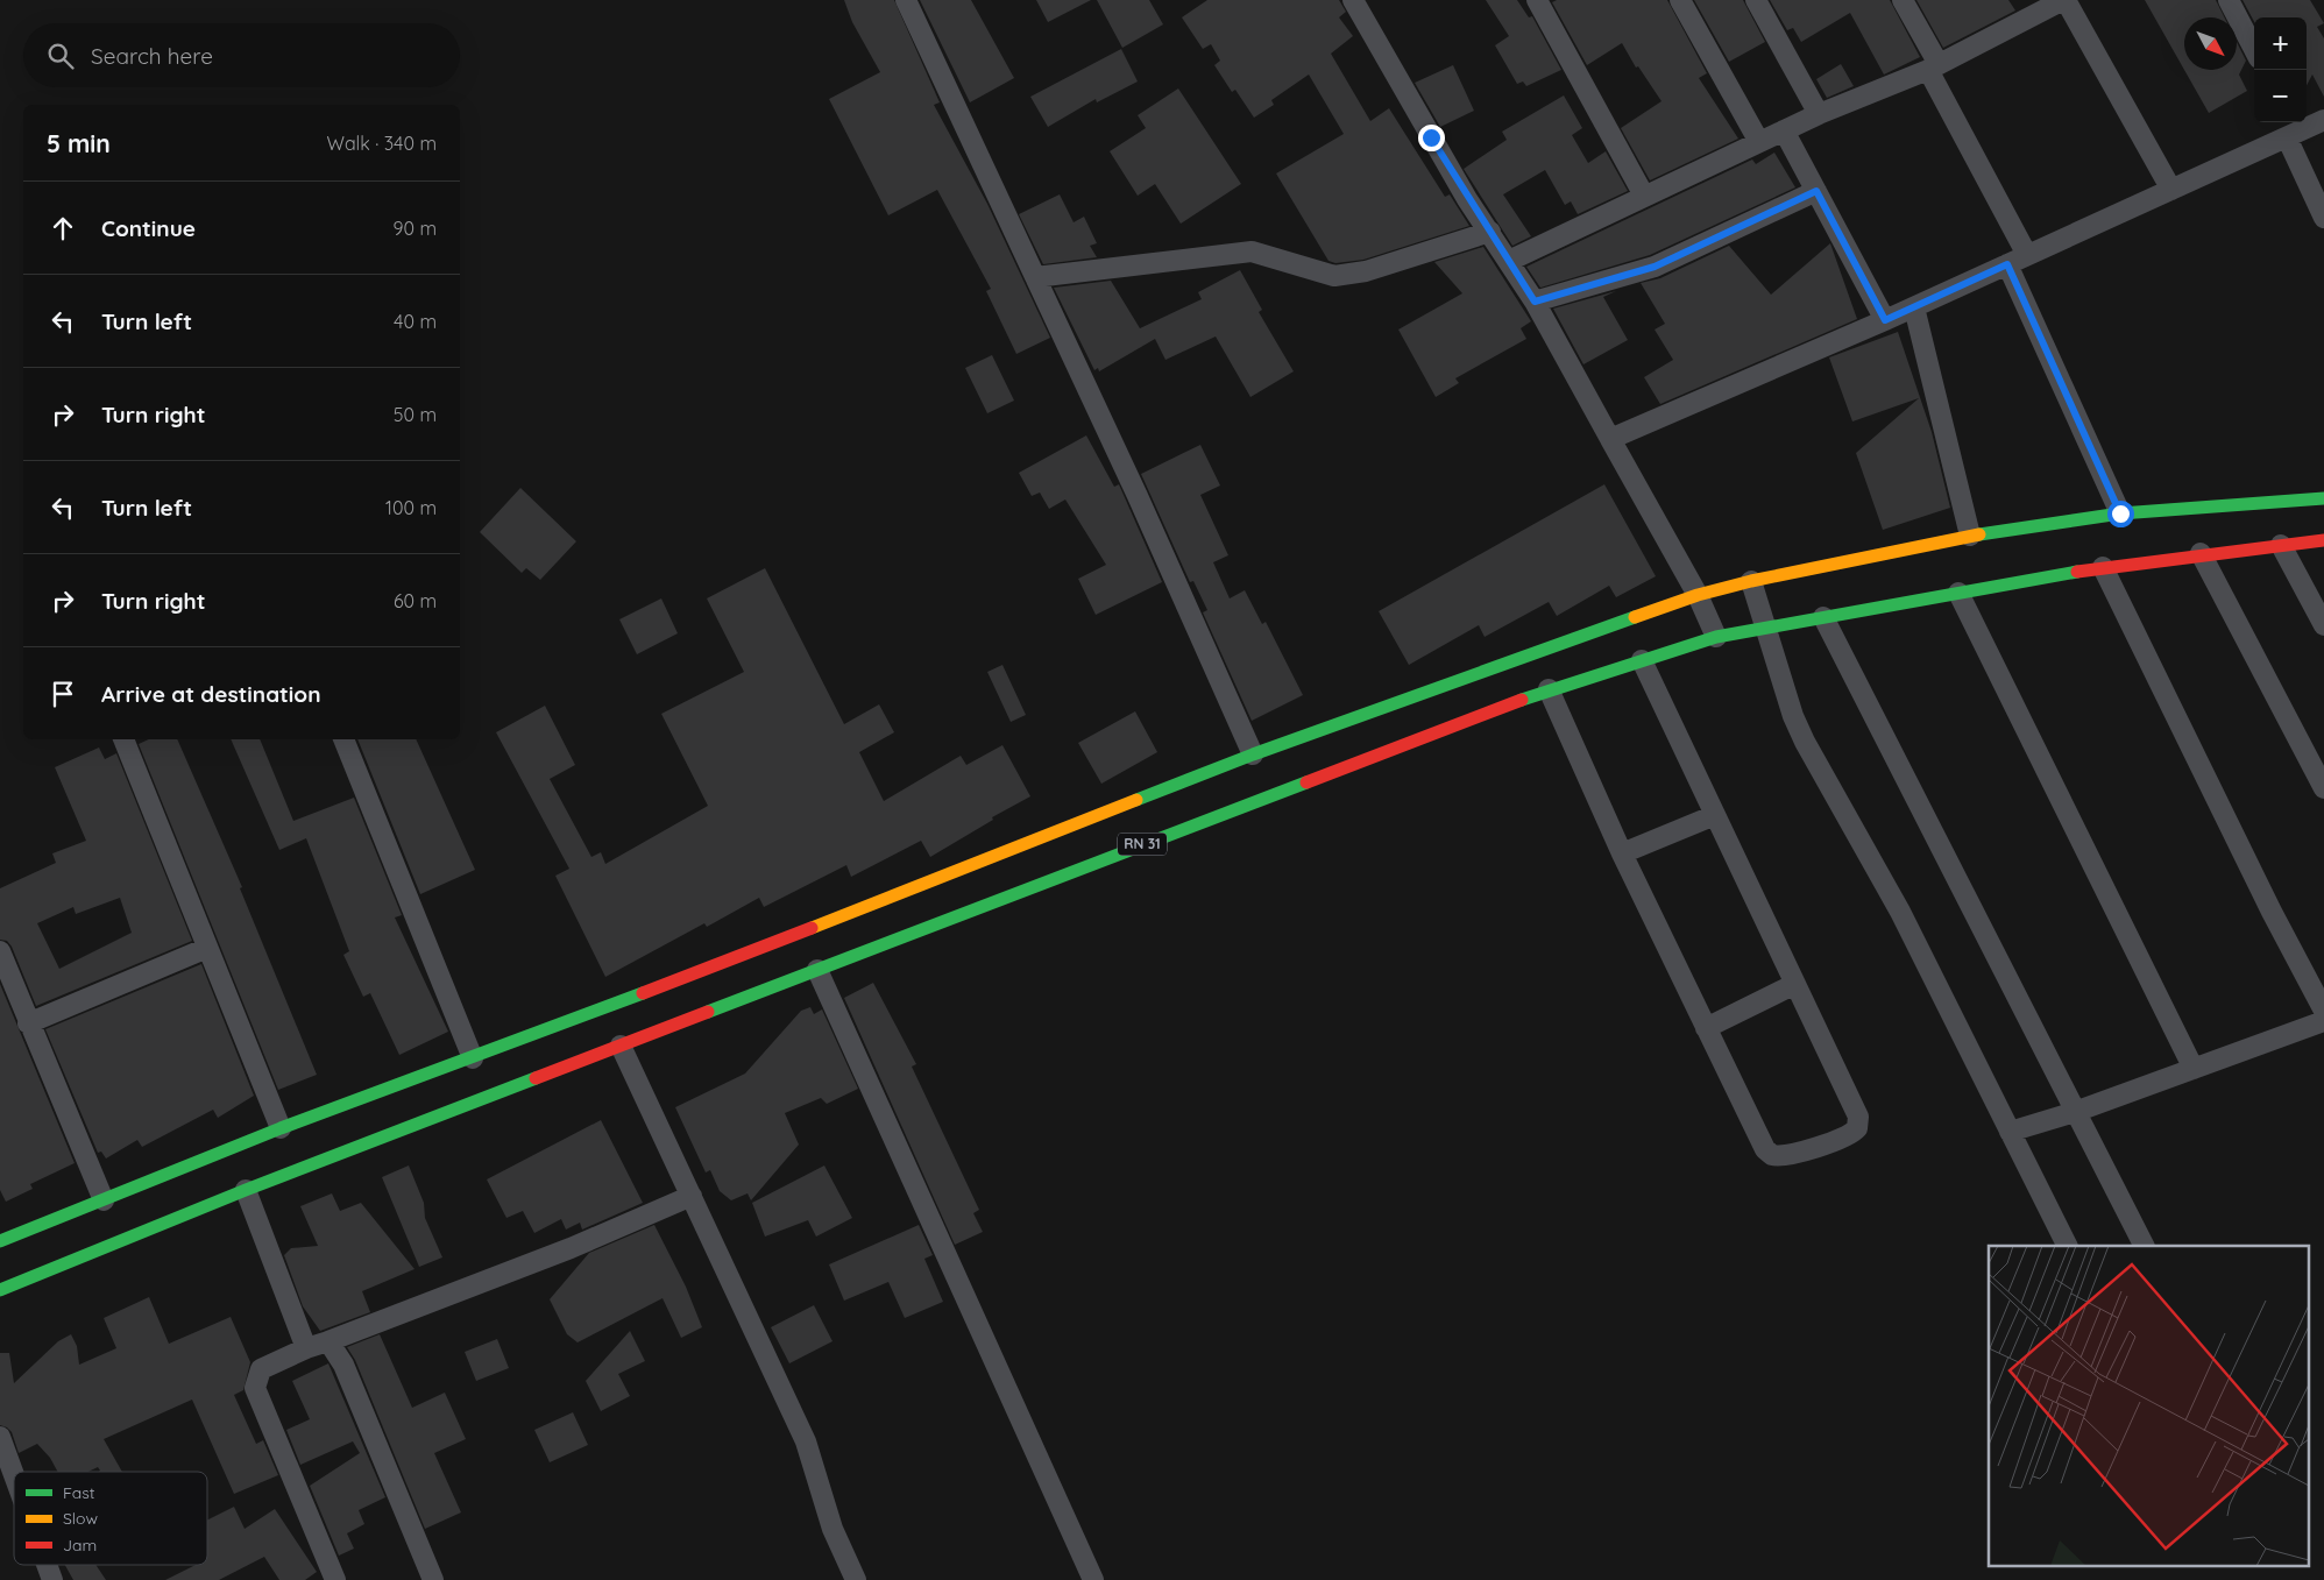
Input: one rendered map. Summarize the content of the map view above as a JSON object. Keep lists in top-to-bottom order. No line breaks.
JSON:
{"streets":{"highway":["RN 31"]},"legend":["Fast","Slow","Jam"],"north":"bottom right","page":{"map_buttons":["+","−"],"search":"Search here","heading":["5 min","Walk · 340 m"],"list":[["Continue","90 m"],["Turn left","40 m"],["Turn right","50 m"],["Turn left","100 m"],["Turn right","60 m"],"Arrive at destination"]}}
